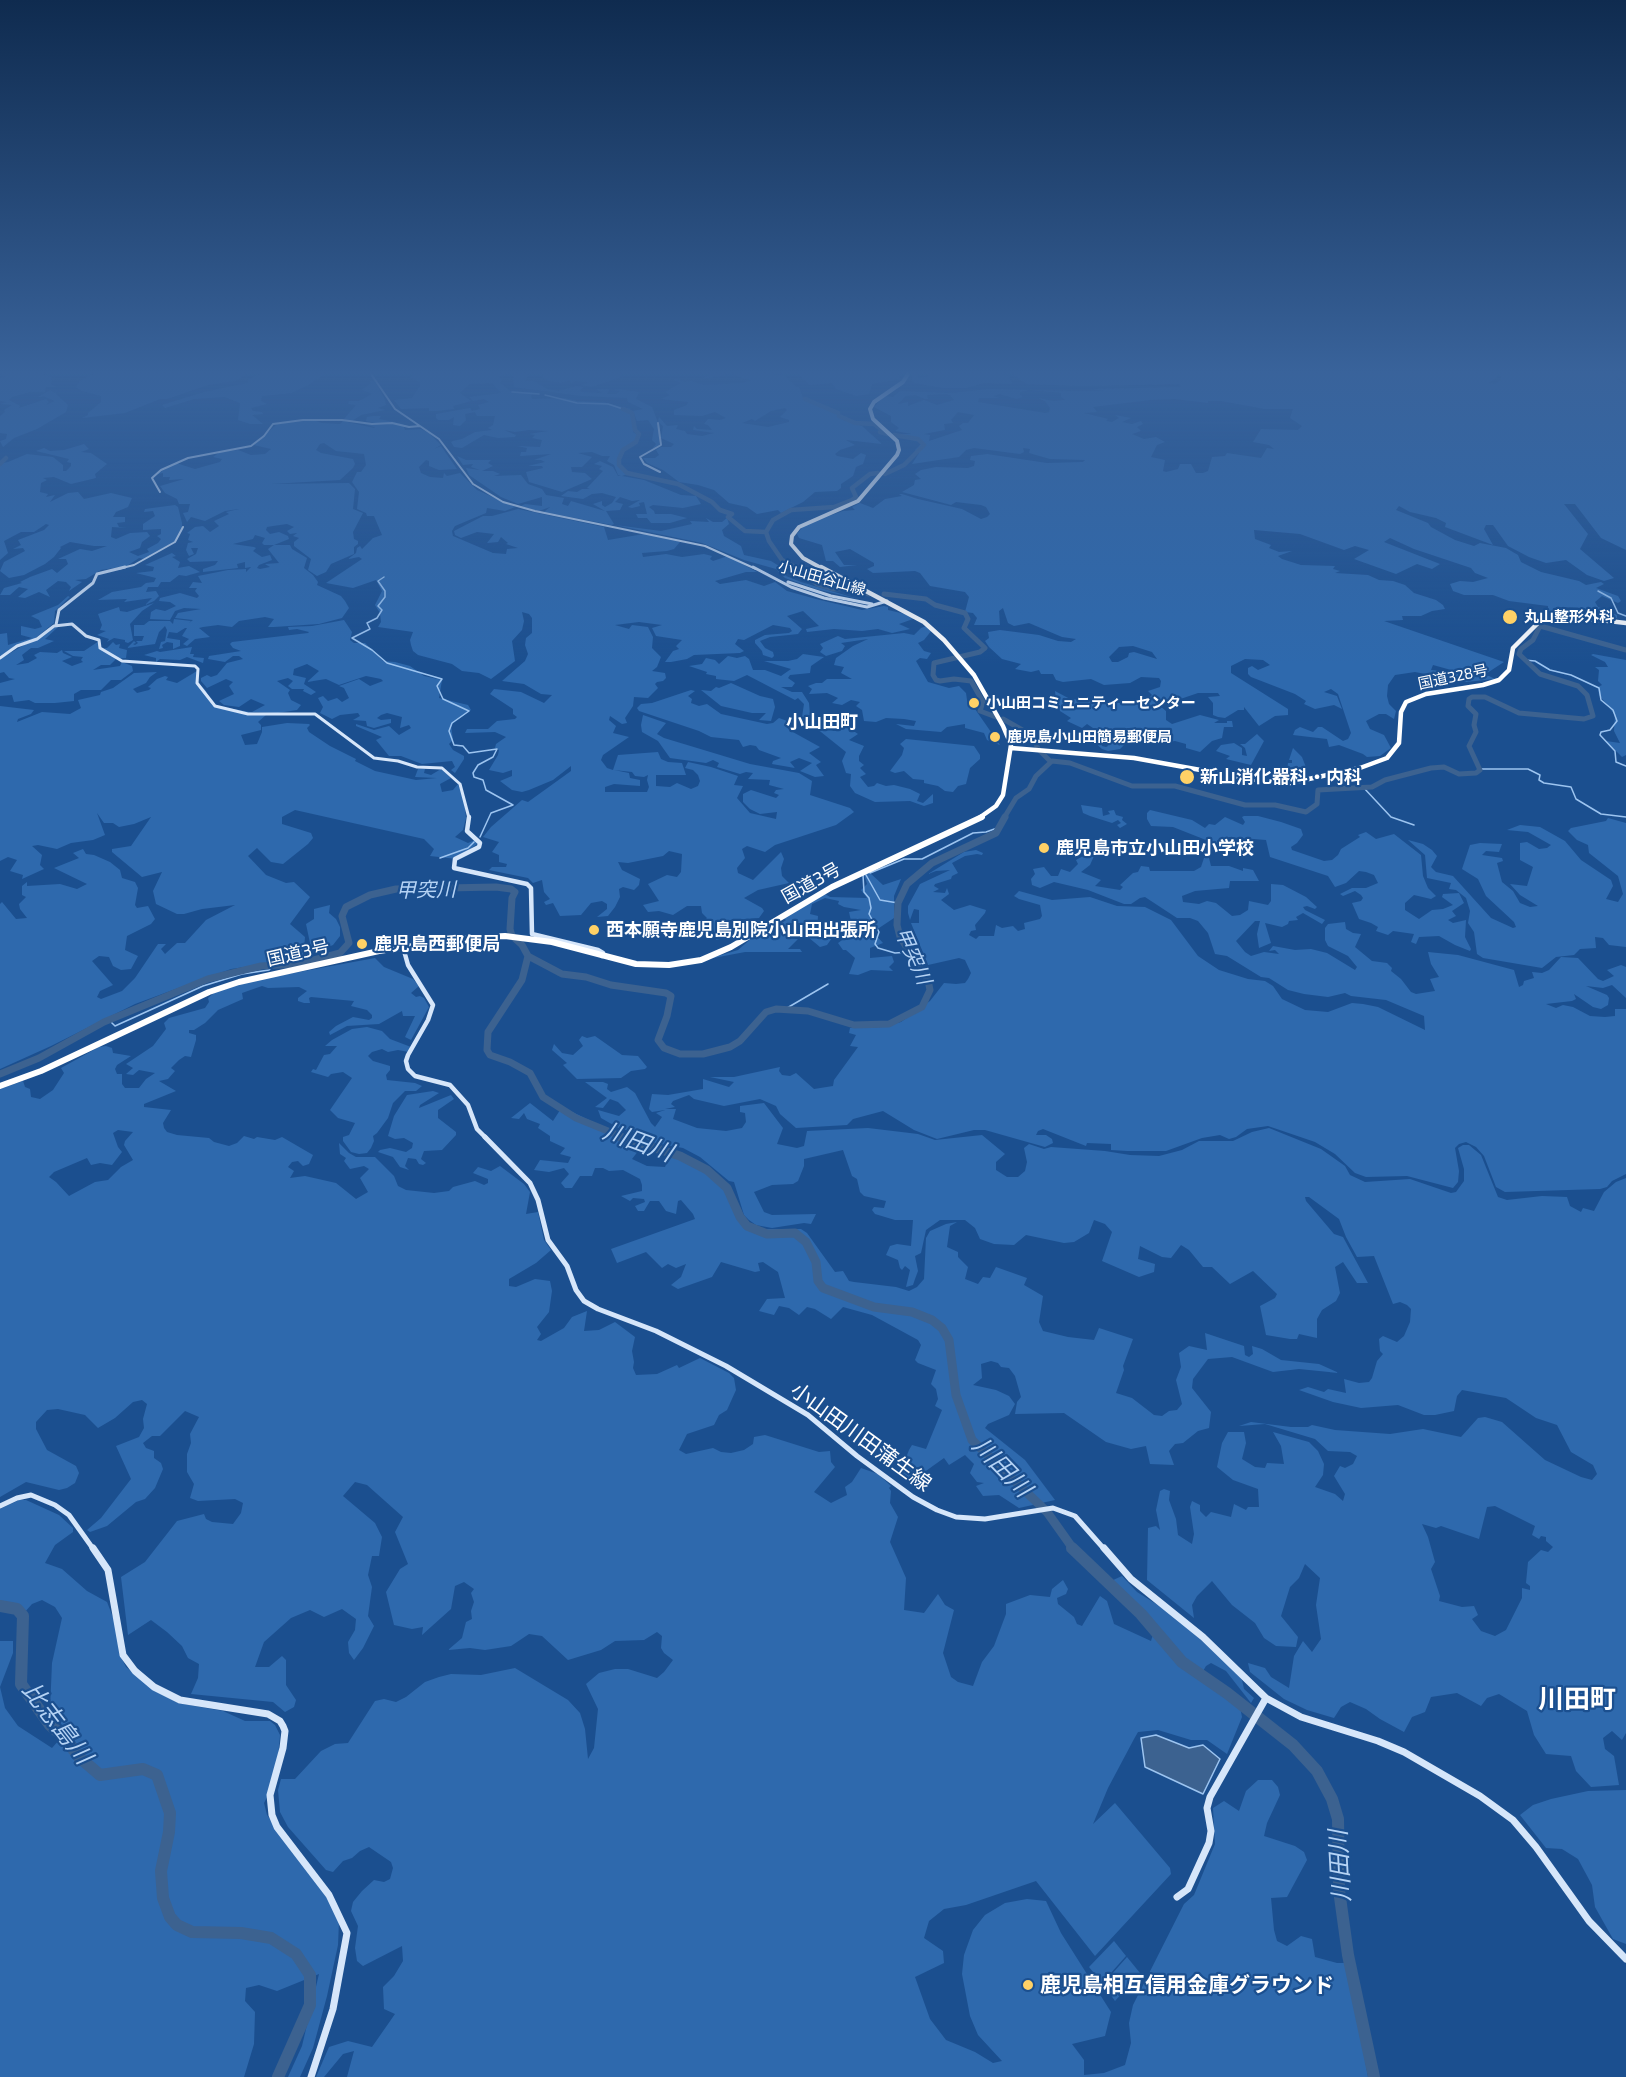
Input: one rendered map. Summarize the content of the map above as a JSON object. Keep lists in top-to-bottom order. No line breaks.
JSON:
{"streets":{"highway":["国道328号","国道3号"],"main road":["小山田谷山線","小山田川田蒲生線"]},"crossings":[["国道328号","国道3号"],["国道3号","小山田川田蒲生線"]],"districts":["小山田町","川田町"],"water":["甲突川","川田川","比志島川"],"places":["丸山整形外科","小山田コミュニティーセンター","鹿児島小山田簡易郵便局","新山消化器科・内科","鹿児島市立小山田小学校","西本願寺鹿児島別院小山田出張所","鹿児島西郵便局","鹿児島相互信用金庫グラウンド"]}
